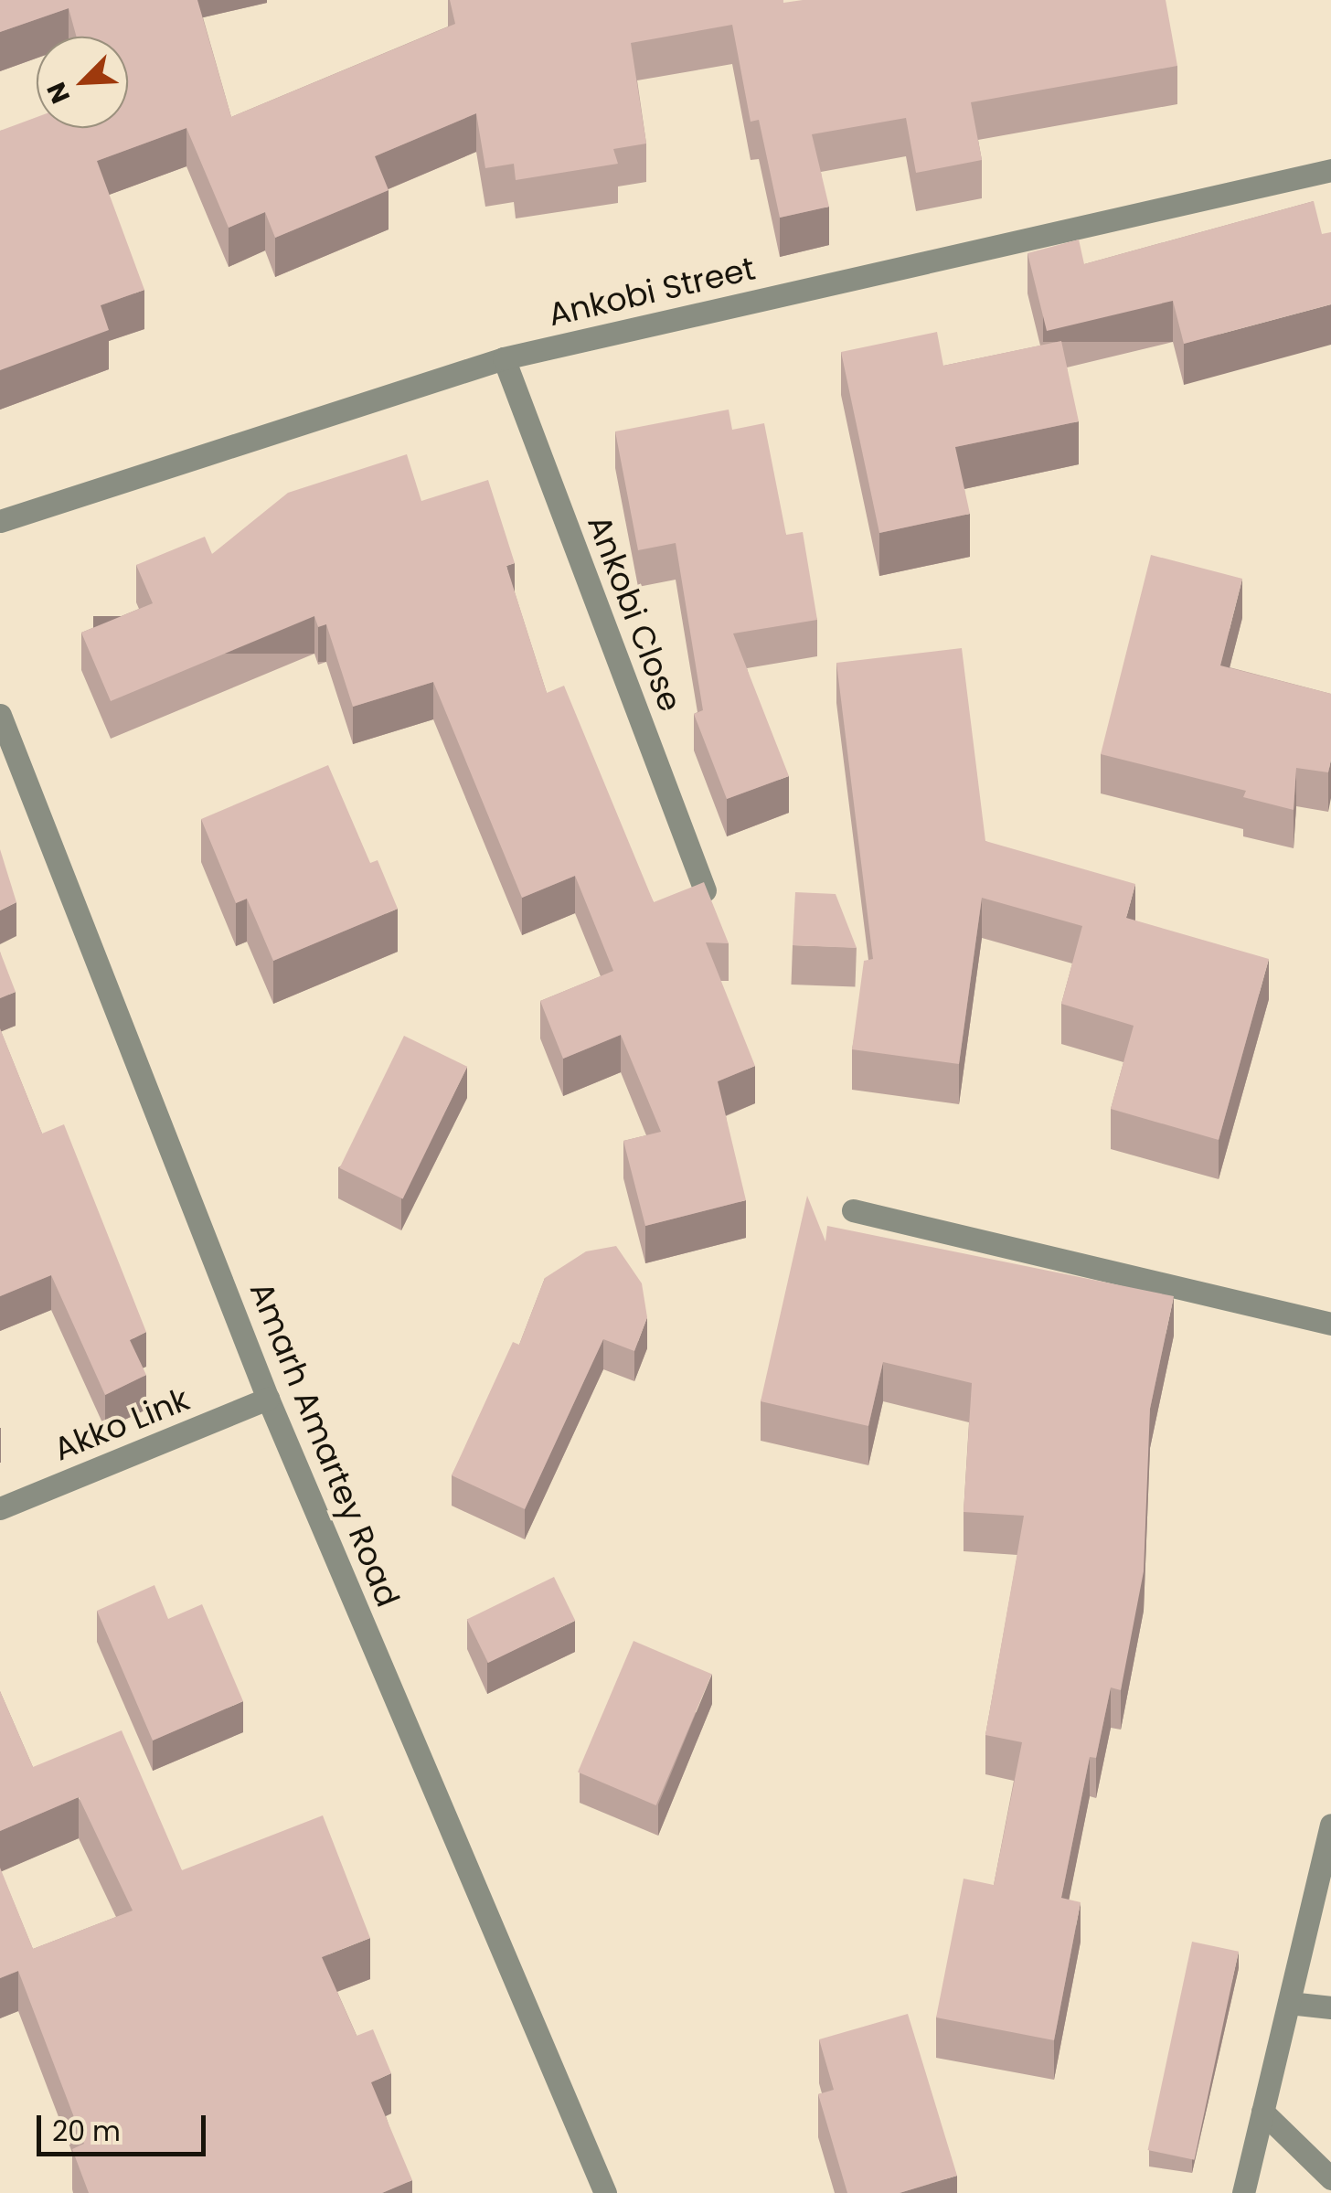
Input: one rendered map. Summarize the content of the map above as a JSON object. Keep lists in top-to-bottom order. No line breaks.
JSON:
{"streets":{"street":["Ankobi Street","Ankobi Close","Akko Link","Amarh Amartey Road"]},"crossings":[["Ankobi Street","Ankobi Close"],["Akko Link","Amarh Amartey Road"]],"scale_bar":"20 m","north":"bottom left"}
